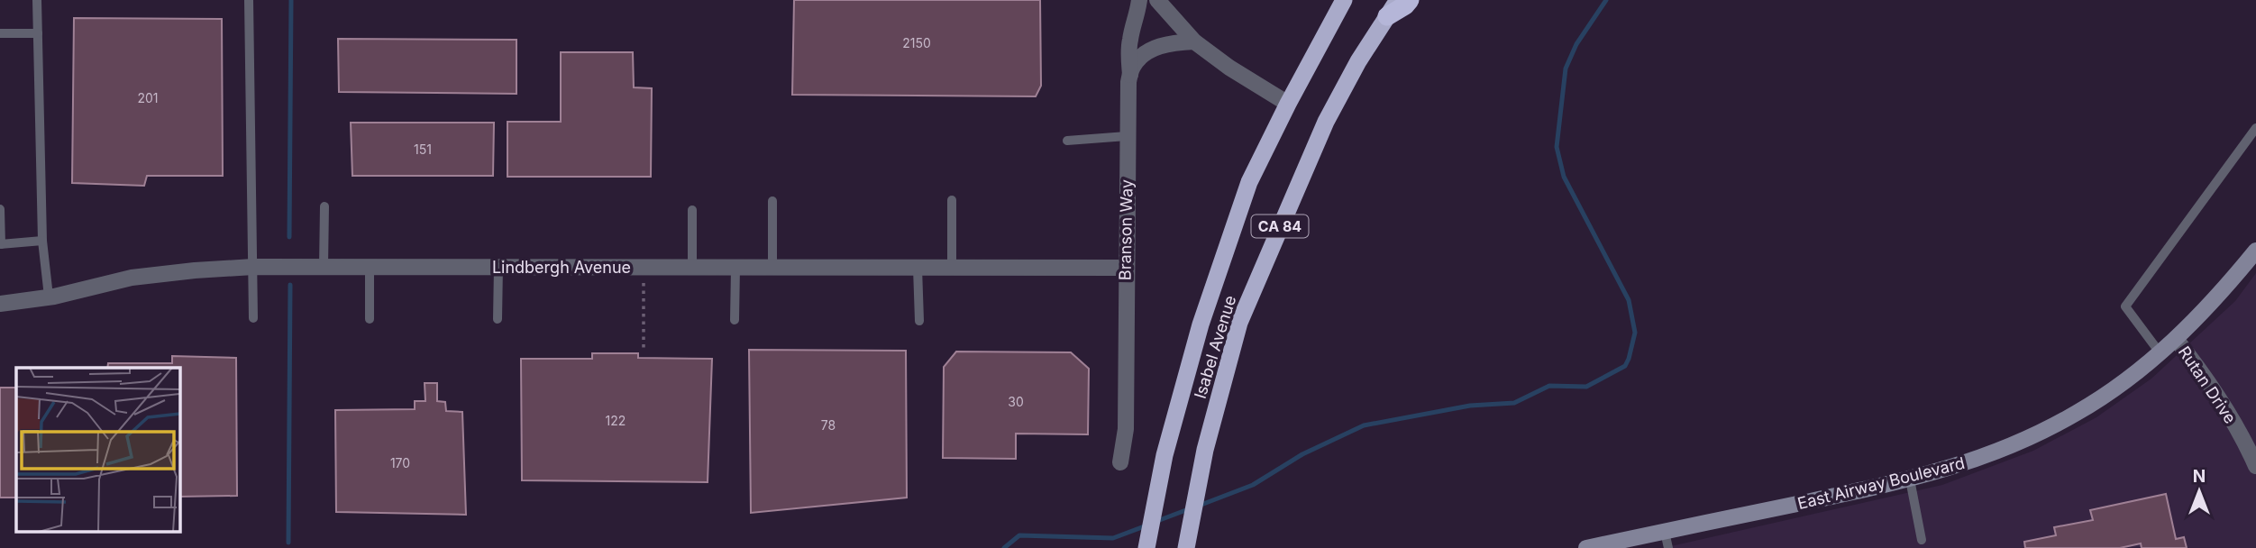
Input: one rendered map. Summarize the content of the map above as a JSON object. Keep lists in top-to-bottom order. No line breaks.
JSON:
{"streets":{"highway":["CA 84","Isabel Avenue"],"main road":["East Airway Boulevard"],"street":["Branson Way","Lindbergh Avenue","Rutan Drive"]},"crossings":[["Branson Way","Lindbergh Avenue"],["Rutan Drive","East Airway Boulevard"]],"house_numbers":["2150","201","151","30","122","78","170"],"north":"top"}
